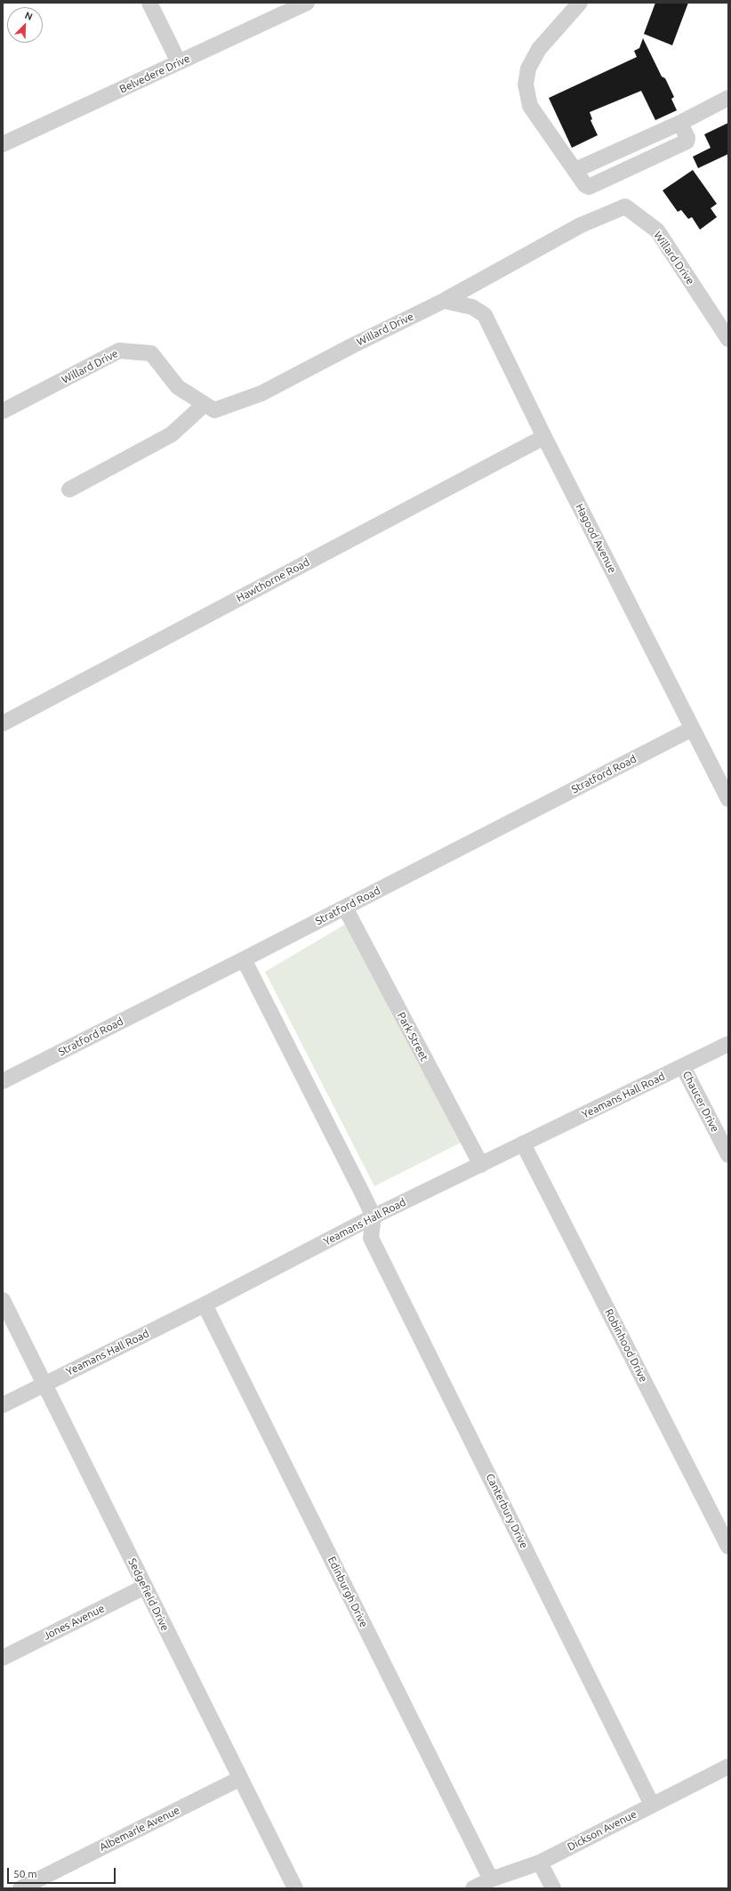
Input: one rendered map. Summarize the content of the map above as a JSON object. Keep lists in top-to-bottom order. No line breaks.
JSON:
{"streets":{"street":["Belvedere Drive","Willard Drive","Hagood Avenue","Hawthorne Road","Stratford Road","Park Street","Yeamans Hall Road","Chaucer Drive","Robinhood Drive","Canterbury Drive","Edinburgh Drive","Sedgefield Drive","Jones Avenue","Albemarle Avenue","Dickson Avenue"]},"crossings":[["Willard Drive","Hagood Avenue"],["Hagood Avenue","Hawthorne Road"],["Hagood Avenue","Stratford Road"],["Stratford Road","Park Street"],["Park Street","Yeamans Hall Road"],["Yeamans Hall Road","Chaucer Drive"],["Yeamans Hall Road","Robinhood Drive"],["Yeamans Hall Road","Canterbury Drive"],["Yeamans Hall Road","Edinburgh Drive"],["Yeamans Hall Road","Sedgefield Drive"],["Canterbury Drive","Dickson Avenue"],["Edinburgh Drive","Dickson Avenue"],["Sedgefield Drive","Jones Avenue"],["Sedgefield Drive","Albemarle Avenue"]],"scale_bar":"50 m","north":"top right"}
